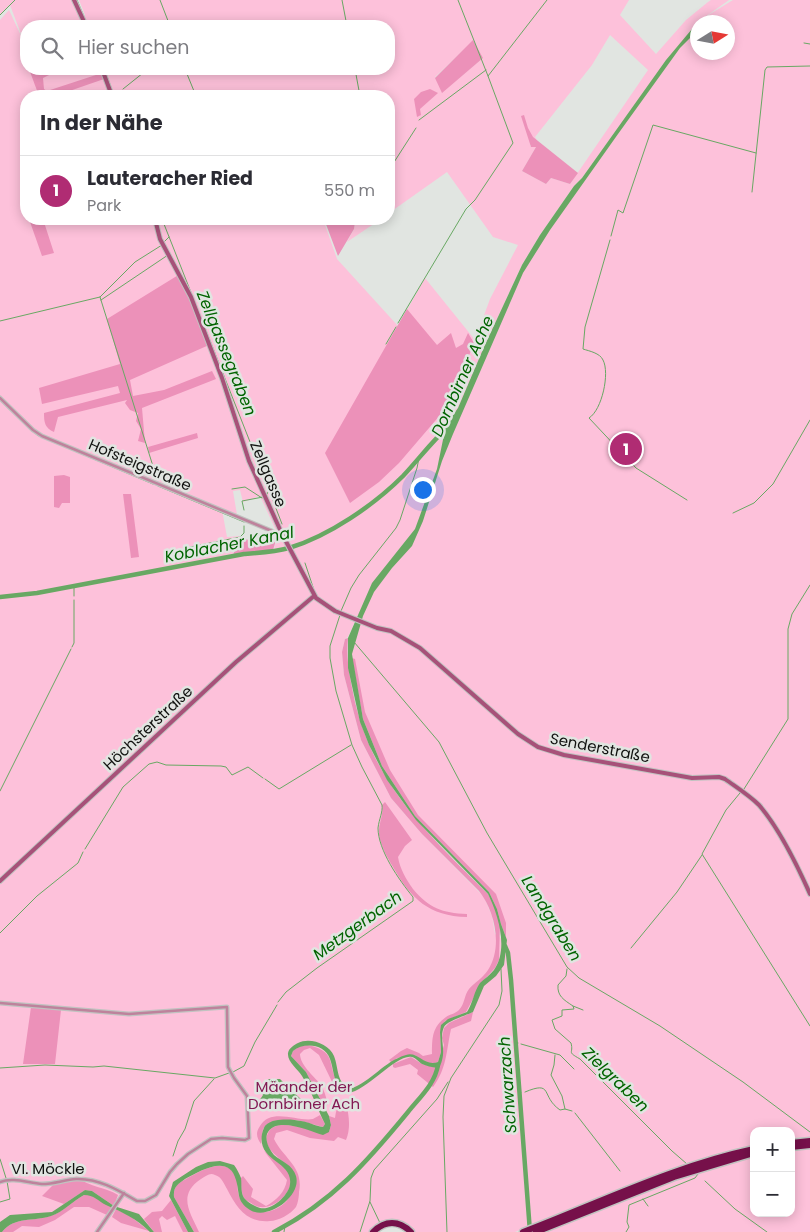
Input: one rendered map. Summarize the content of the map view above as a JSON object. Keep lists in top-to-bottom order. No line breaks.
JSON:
{"streets":{"main road":["Zellgasse","Höchsterstraße","Senderstraße"],"street":["Hofsteigstraße","VI. Möckle"]},"crossings":[["Hofsteigstraße","Zellgasse"],["Zellgasse","Höchsterstraße"],["Zellgasse","Senderstraße"],["Höchsterstraße","Senderstraße"]],"water":["Zellgassegraben","Dornbirner Ache","Koblacher Kanal","Landgraben","Metzgerbach","Zielgraben","Schwarzach"],"parks":["Mäander der Dornbirner Ach"],"north":"right","page":{"search":"Hier suchen","heading":"In der Nähe","list":[{"mark":"1","name":"Lauteracher Ried","note":"Park","value":"550 m"}],"pins":"1","map_buttons":["+","−"]}}
